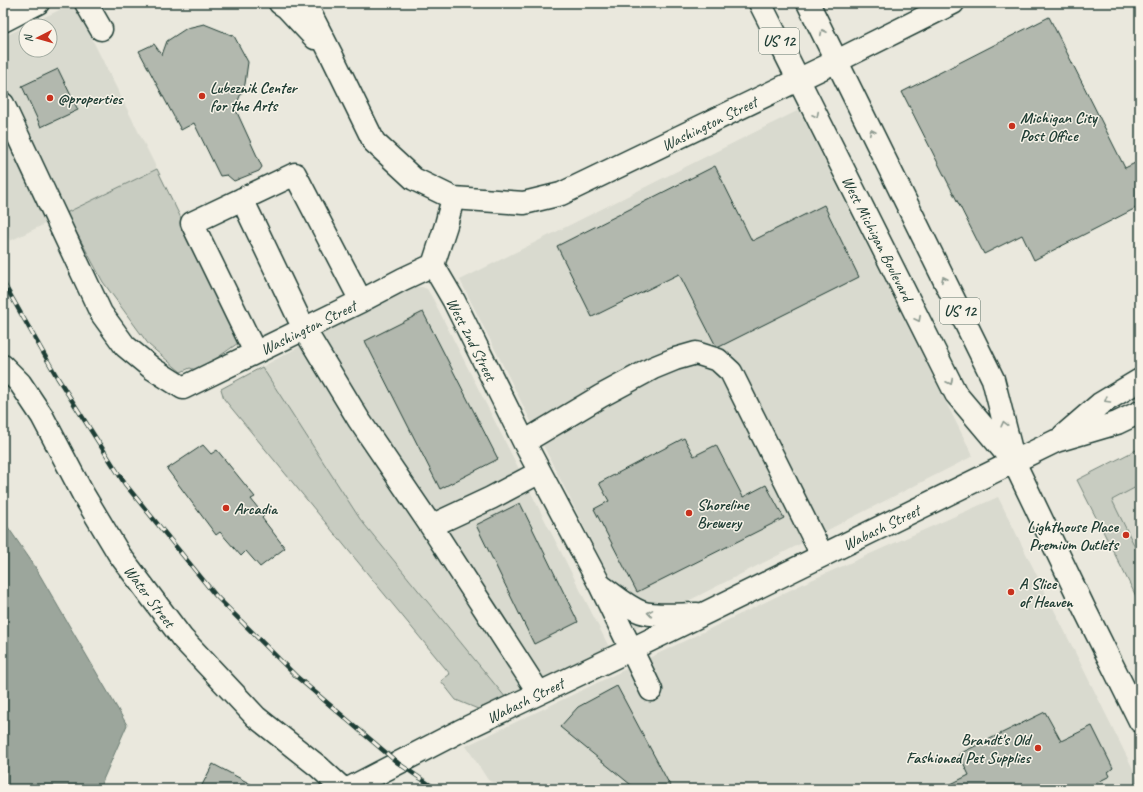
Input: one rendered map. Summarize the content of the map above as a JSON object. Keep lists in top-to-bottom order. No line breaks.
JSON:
{"streets":{"street":["US 12","Washington Street","West Michigan Boulevard","West 2nd Street","Wabash Street","Water Street"]},"crossings":[["Washington Street","West Michigan Boulevard"],["Washington Street","West 2nd Street"],["West Michigan Boulevard","Wabash Street"],["West 2nd Street","Wabash Street"]],"places":["Lubeznik Center for the Arts","@properties","Michigan City Post Office","Arcadia","Shoreline Brewery","Lighthouse Place Premium Outlets","A Slice of Heaven","Brandt's Old Fashioned Pet Supplies"],"north":"left"}
